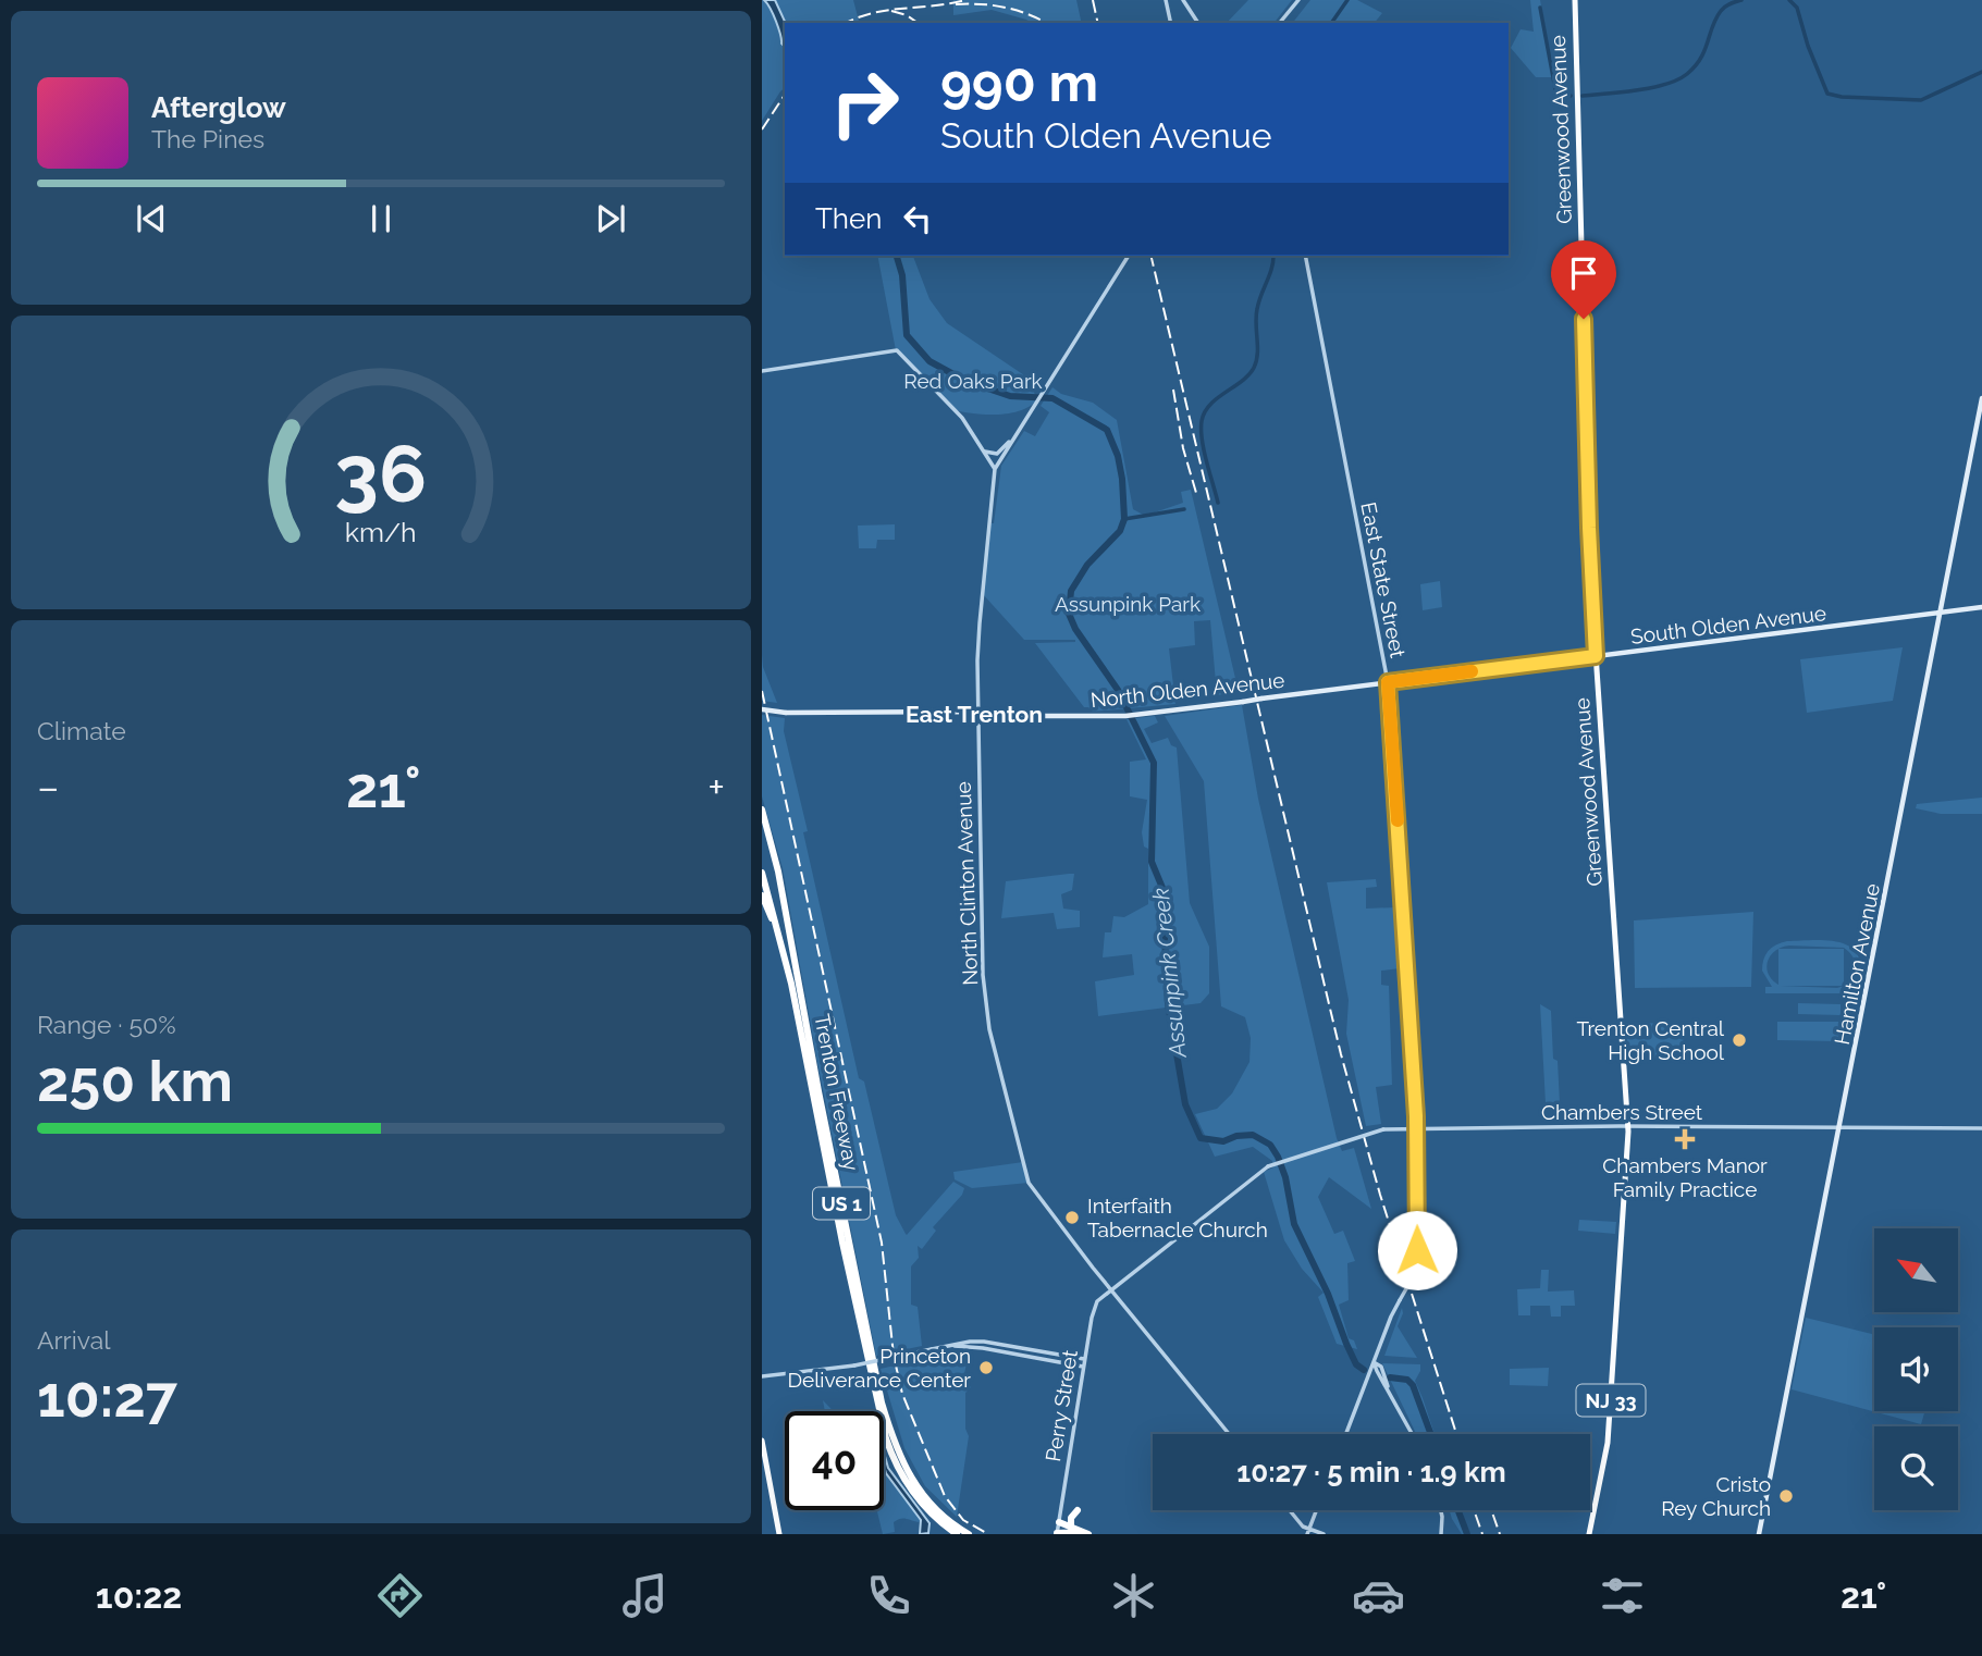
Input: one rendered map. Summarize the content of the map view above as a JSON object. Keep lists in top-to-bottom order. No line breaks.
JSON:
{"streets":{"highway":["Trenton Freeway","US 1"],"main road":["Greenwood Avenue","South Olden Avenue","North Olden Avenue","Hamilton Avenue","NJ 33"],"street":["East State Street","North Clinton Avenue","Chambers Street","Perry Street"]},"crossings":[["Greenwood Avenue","South Olden Avenue"],["Greenwood Avenue","Chambers Street"],["East State Street","South Olden Avenue"],["East State Street","North Olden Avenue"],["East State Street","Chambers Street"],["South Olden Avenue","North Olden Avenue"],["South Olden Avenue","Hamilton Avenue"],["North Olden Avenue","North Clinton Avenue"],["North Clinton Avenue","Perry Street"],["Hamilton Avenue","Chambers Street"],["Chambers Street","Perry Street"]],"districts":["East Trenton"],"water":["Assunpink Creek"],"parks":["Red Oaks Park","Assunpink Park"],"places":{"other":["Trenton Central High School","Interfaith Tabernacle Church","Princeton Deliverance Center","Cristo Rey Church"],"health":["Chambers Manor Family Practice"]},"north":"top left","page":{"turn":["990 m","South Olden Avenue"],"song":["Afterglow","The Pines"],"then":"Then","tile":["Climate",["Range · 50%","250 km"],["Arrival","10:27"]],"heat":["−","21°","+"],"limit":"40","trip":"10:27 · 5 min · 1.9 km","tabs":["10:22","21°"],"gauge":["36","km/h"]}}
